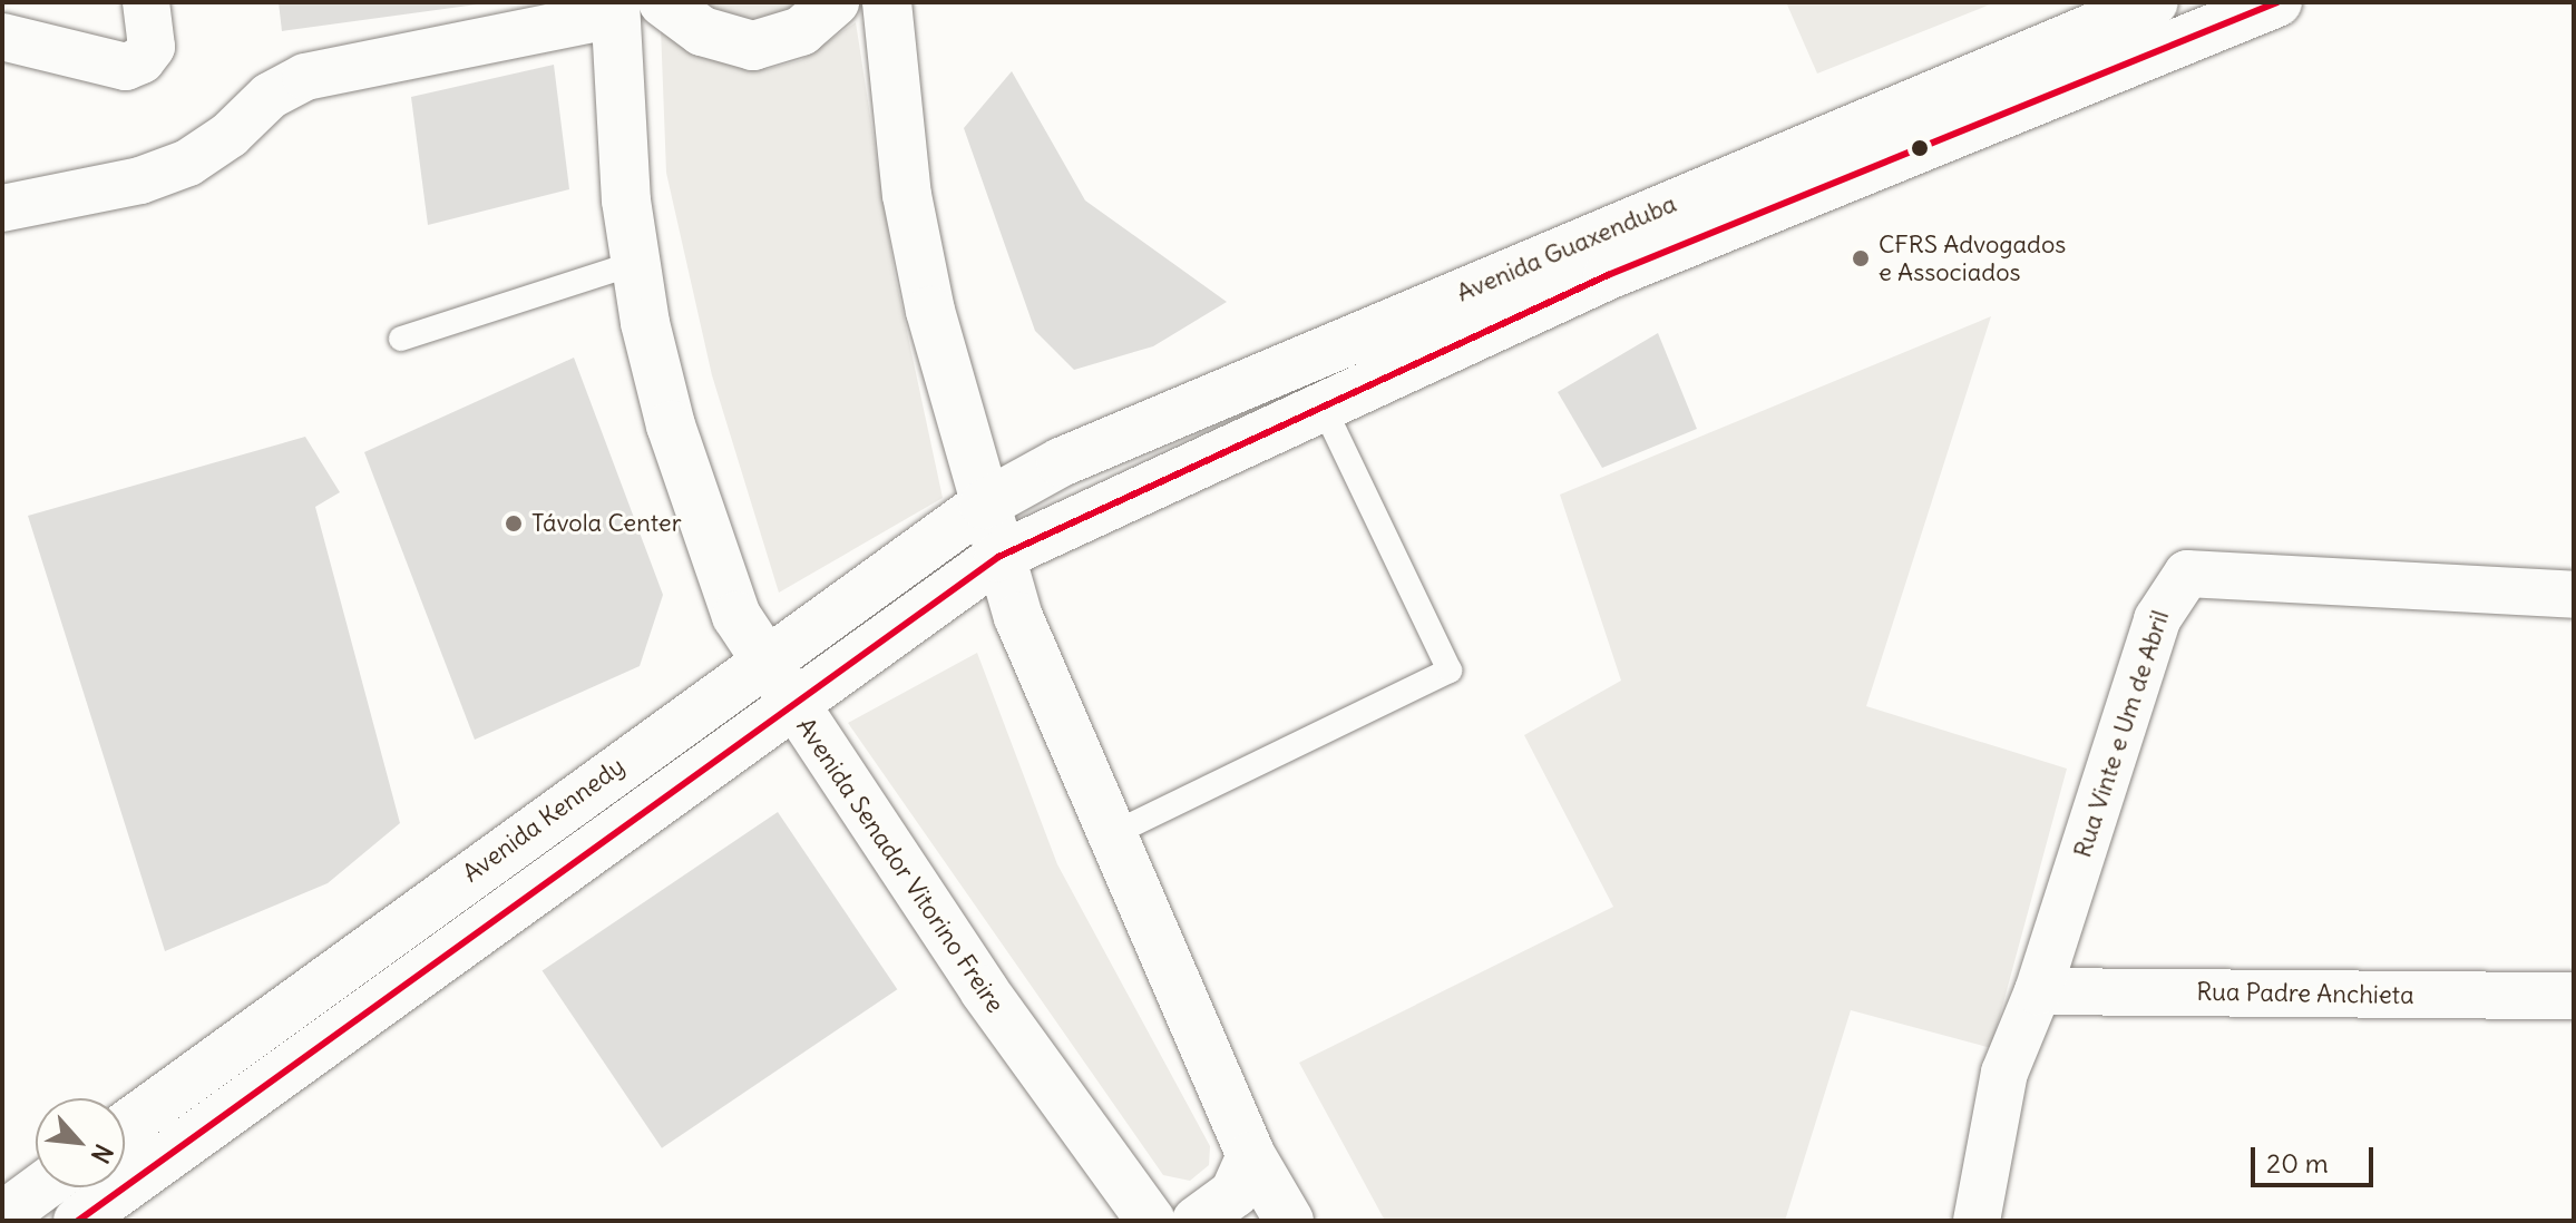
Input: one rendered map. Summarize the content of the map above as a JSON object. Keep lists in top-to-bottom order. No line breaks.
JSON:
{"streets":{"main road":["Avenida Guaxenduba","Avenida Kennedy","Avenida Senador Vitorino Freire"],"street":["Rua Vinte e Um de Abril","Rua Padre Anchieta"]},"crossings":[["Avenida Guaxenduba","Avenida Kennedy"],["Rua Vinte e Um de Abril","Rua Padre Anchieta"],["Avenida Kennedy","Avenida Senador Vitorino Freire"]],"places":["CFRS Advogados e Associados","Távola Center"],"scale_bar":"20 m","north":"bottom right"}
